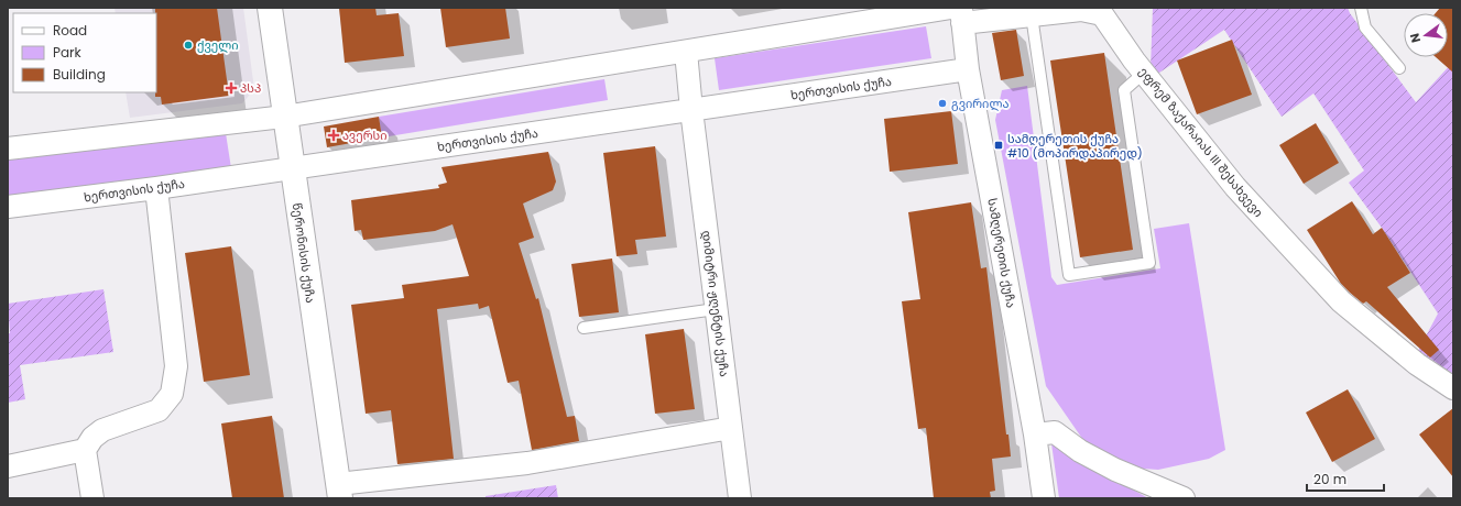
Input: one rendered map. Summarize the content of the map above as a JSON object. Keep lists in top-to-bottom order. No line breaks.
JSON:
{"streets":{"street":["ხერთვისის ქუჩა","ეფრემ ზაქარაიას III შესახვევი","წერონისის ქუჩა","სამღერეთის ქუჩა","დიმიტრი ჟღენტის ქუჩა"]},"crossings":[["ხერთვისის ქუჩა","წერონისის ქუჩა"],["ხერთვისის ქუჩა","სამღერეთის ქუჩა"],["ხერთვისის ქუჩა","დიმიტრი ჟღენტის ქუჩა"],["ეფრემ ზაქარაიას III შესახვევი","სამღერეთის ქუჩა"]],"places":{"other":["ქველი","გვირილა"],"health":["პსპ","ავერსი"],"transit":["სამღერეთის ქუჩა #10 (მოპირდაპირედ)"]},"legend":["Road","Park","Building"],"scale_bar":"20 m","north":"left"}
